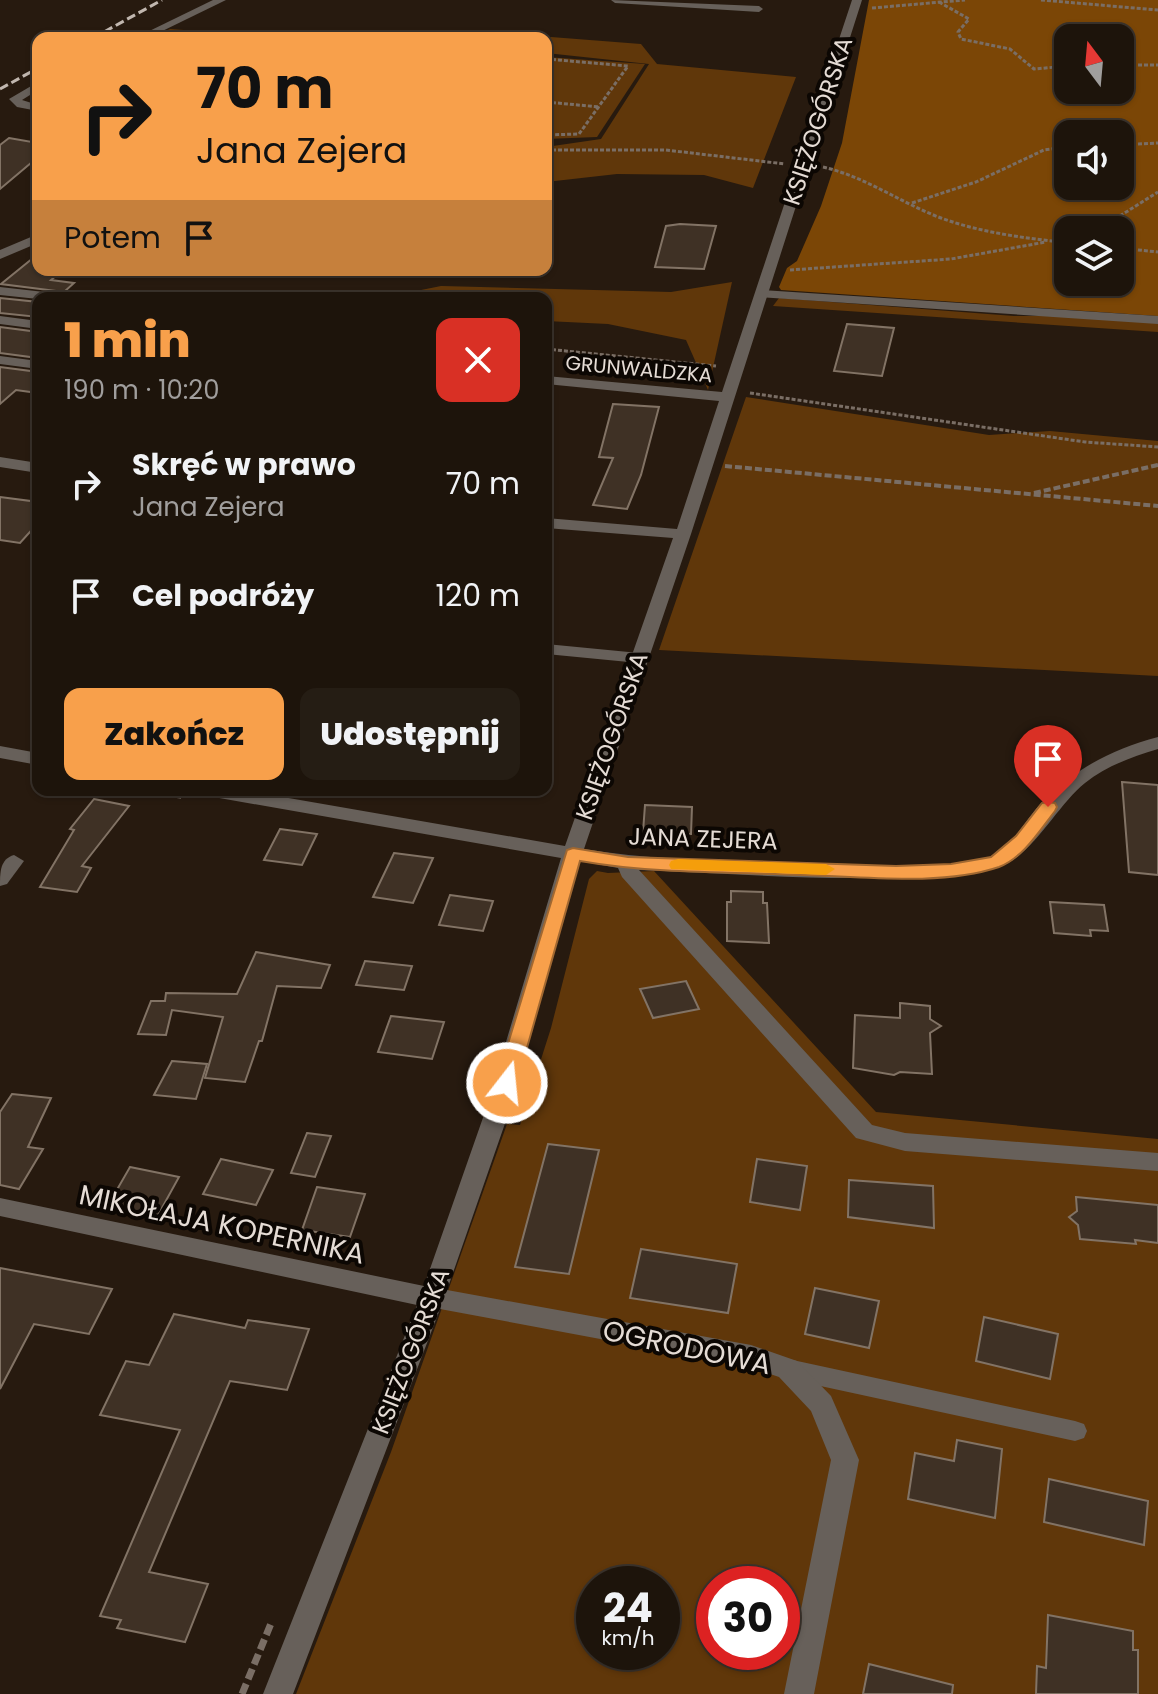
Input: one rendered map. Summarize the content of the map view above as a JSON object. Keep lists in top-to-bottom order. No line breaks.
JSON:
{"streets":{"street":["KSIĘŻOGÓRSKA","GRUNWALDZKA","JANA ZEJERA","MIKOŁAJA KOPERNIKA","OGRODOWA"]},"crossings":[["KSIĘŻOGÓRSKA","GRUNWALDZKA"],["KSIĘŻOGÓRSKA","JANA ZEJERA"],["KSIĘŻOGÓRSKA","MIKOŁAJA KOPERNIKA"],["KSIĘŻOGÓRSKA","OGRODOWA"],["MIKOŁAJA KOPERNIKA","OGRODOWA"]],"north":"top","page":{"turn":["70 m","Jana Zejera"],"then":"Potem","heading":["1 min","190 m · 10:20"],"list":[{"name":"Skręć w prawo","note":"Jana Zejera","value":"70 m"},{"name":"Cel podróży","value":"120 m"}],"buttons":["Zakończ","Udostępnij"],"speed":"24 km/h","limit":"30"}}
